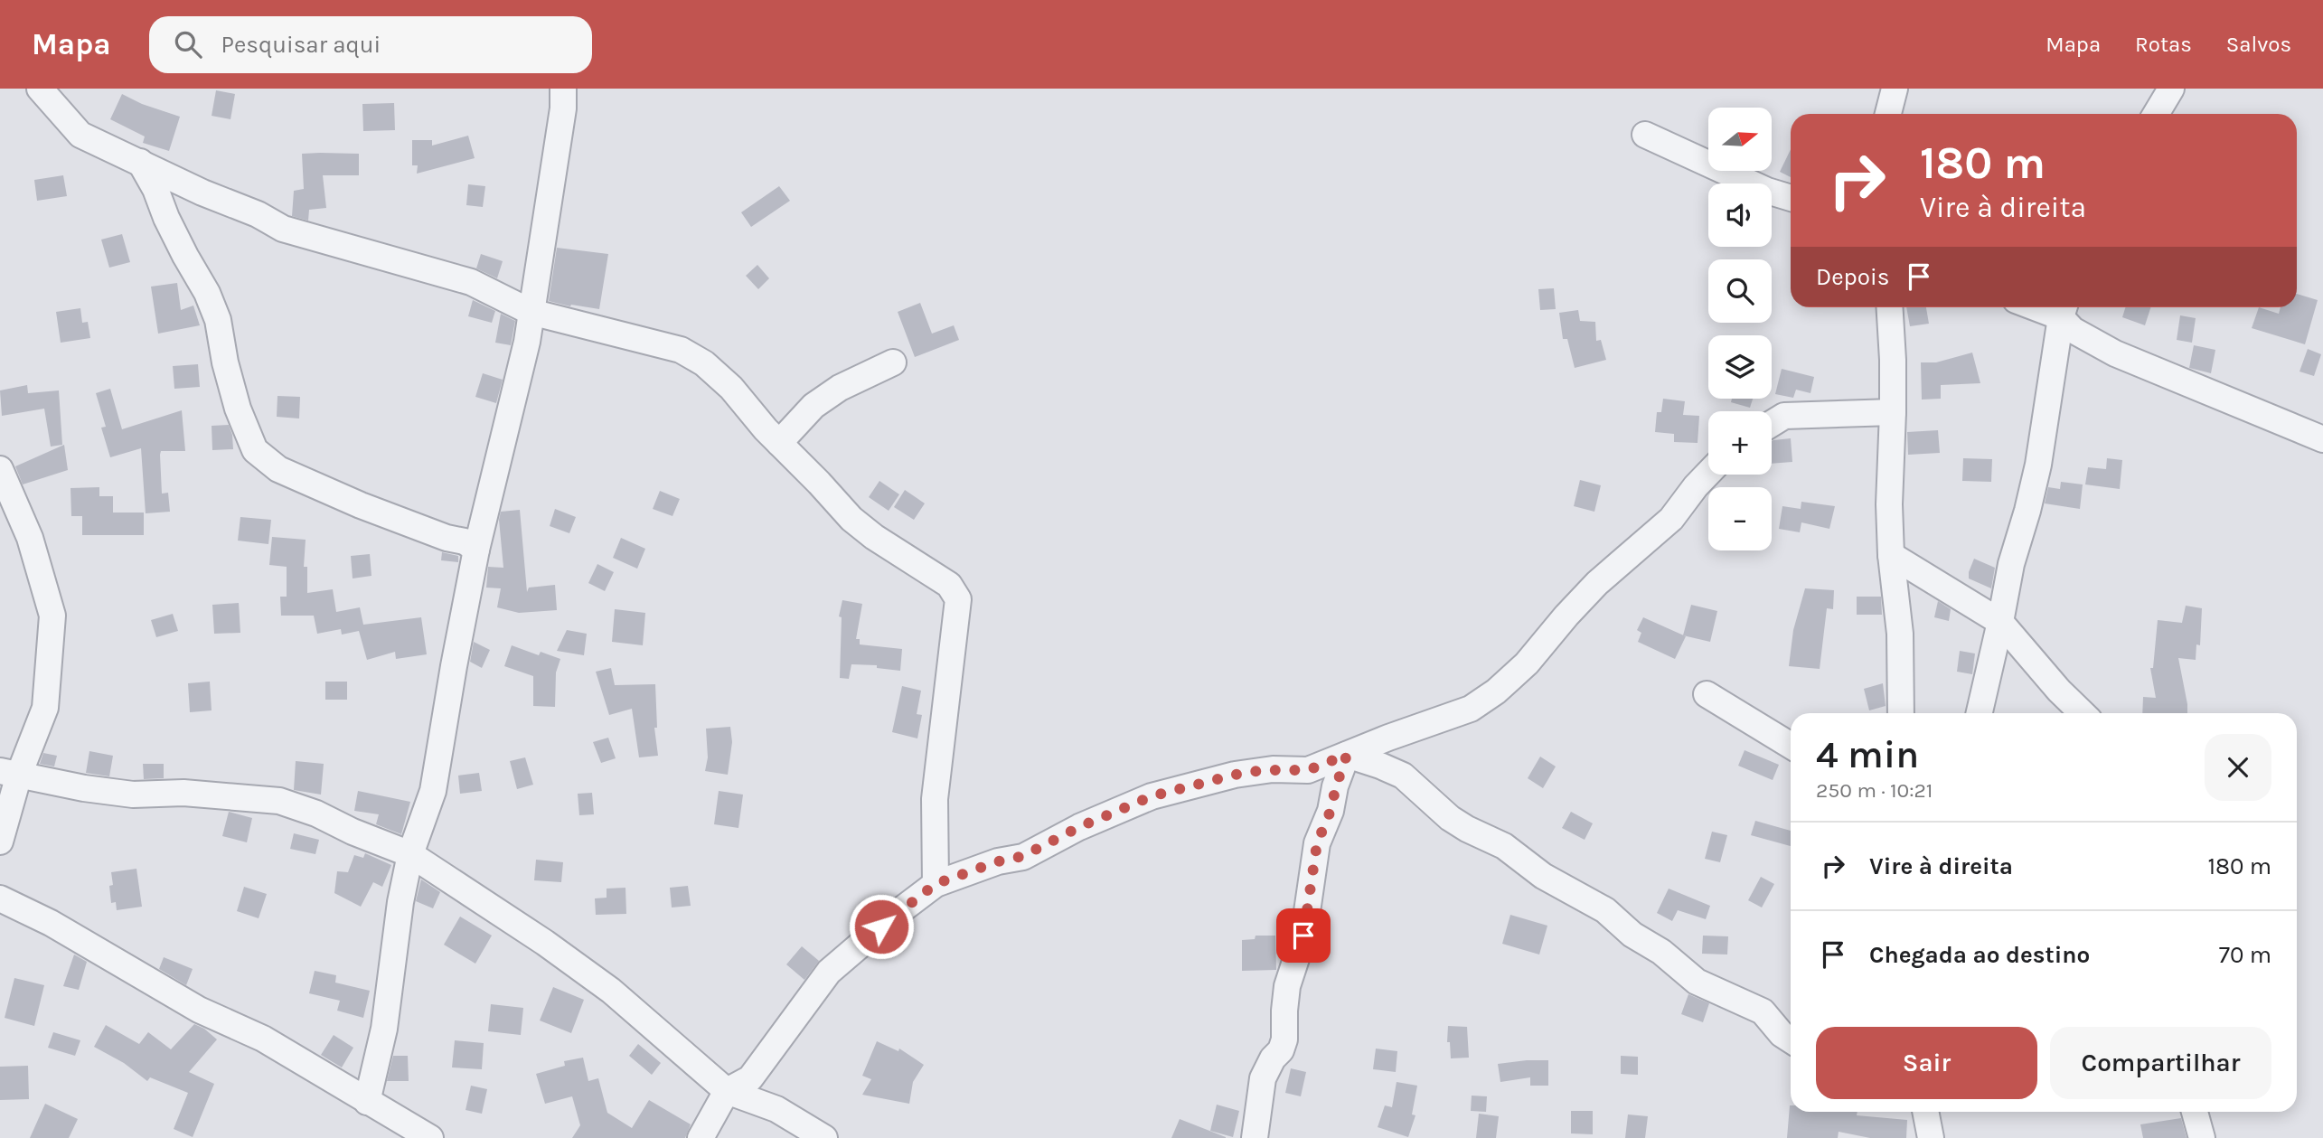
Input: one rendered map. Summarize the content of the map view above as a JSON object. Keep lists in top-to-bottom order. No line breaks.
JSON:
{"north":"right","page":{"header":"Mapa","search":"Pesquisar aqui","nav":["Mapa","Rotas","Salvos"],"map_buttons":["+","−"],"turn":["180 m","Vire à direita"],"then":"Depois","heading":["4 min","250 m · 10:21"],"list":[{"name":"Vire à direita","value":"180 m"},{"name":"Chegada ao destino","value":"70 m"}],"buttons":["Sair","Compartilhar"]}}
